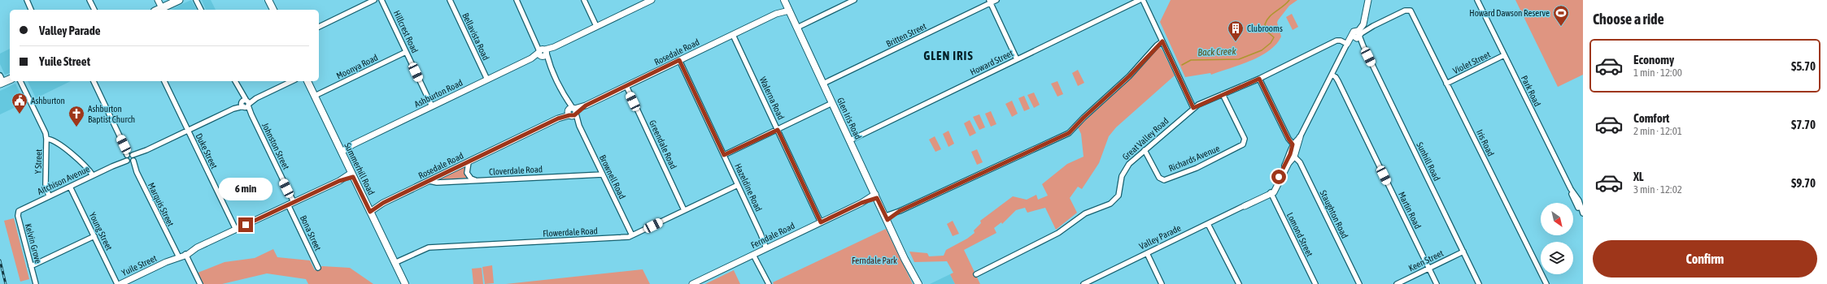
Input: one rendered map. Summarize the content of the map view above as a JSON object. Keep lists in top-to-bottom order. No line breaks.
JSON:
{"streets":{"main road":["Glen Iris Road","Summerhill Road"],"street":["Hillcrest Road","Britten Street","Bellavista Road","Rosedale Road","Howard Street","Violet Street","Moonya Road","Park Road","Ashburton Road","Walerna Road","Great Valley Road","Iris Road","Greendale Road","Johnston Street","Duke Street","Richards Avenue","Y Street","Sunhill Road","Cloverdale Road","Brownell Road","Aitchison Avenue","Hazeldine Road","Marquis Street","Martin Road","Staughton Road","Young Street","Flowerdale Road","Bona Street","Lomond Street","Ferndale Road","Valley Parade","Kelvin Grove","Keen Street","Yuile Street"]},"crossings":[["Hillcrest Road","Moonya Road"],["Hillcrest Road","Ashburton Road"],["Britten Street","Glen Iris Road"],["Bellavista Road","Ashburton Road"],["Rosedale Road","Walerna Road"],["Rosedale Road","Glen Iris Road"],["Rosedale Road","Greendale Road"],["Rosedale Road","Summerhill Road"],["Rosedale Road","Cloverdale Road"],["Rosedale Road","Brownell Road"],["Rosedale Road","Hazeldine Road"],["Howard Street","Glen Iris Road"],["Violet Street","Park Road"],["Violet Street","Iris Road"],["Moonya Road","Summerhill Road"],["Ashburton Road","Summerhill Road"],["Ashburton Road","Brownell Road"],["Walerna Road","Ferndale Road"],["Glen Iris Road","Ferndale Road"],["Great Valley Road","Richards Avenue"],["Greendale Road","Flowerdale Road"],["Johnston Street","Aitchison Avenue"],["Johnston Street","Bona Street"],["Johnston Street","Yuile Street"],["Duke Street","Aitchison Avenue"],["Duke Street","Yuile Street"],["Y Street","Aitchison Avenue"],["Sunhill Road","Keen Street"],["Summerhill Road","Flowerdale Road"],["Summerhill Road","Yuile Street"],["Cloverdale Road","Brownell Road"],["Brownell Road","Flowerdale Road"],["Aitchison Avenue","Marquis Street"],["Aitchison Avenue","Young Street"],["Aitchison Avenue","Kelvin Grove"],["Hazeldine Road","Flowerdale Road"],["Hazeldine Road","Ferndale Road"],["Marquis Street","Yuile Street"],["Martin Road","Keen Street"],["Bona Street","Yuile Street"],["Lomond Street","Valley Parade"]],"districts":["GLEN IRIS"],"water":["Back Creek"],"parks":["Ferndale Park"],"places":{"sports":["Howard Dawson Reserve"],"building":["Clubrooms"],"public building":["Ashburton"],"church":["Ashburton Baptist Church"]},"north":"bottom right","page":{"heading":"Choose a ride","banner":["Valley Parade","Yuile Street"],"list":[{"name":"Economy","note":"1 min · 12:00","value":"$5.70"},{"name":"Comfort","note":"2 min · 12:01","value":"$7.70"},{"name":"XL","note":"3 min · 12:02","value":"$9.70"}],"bubble":"6 min","buttons":"Confirm"}}
